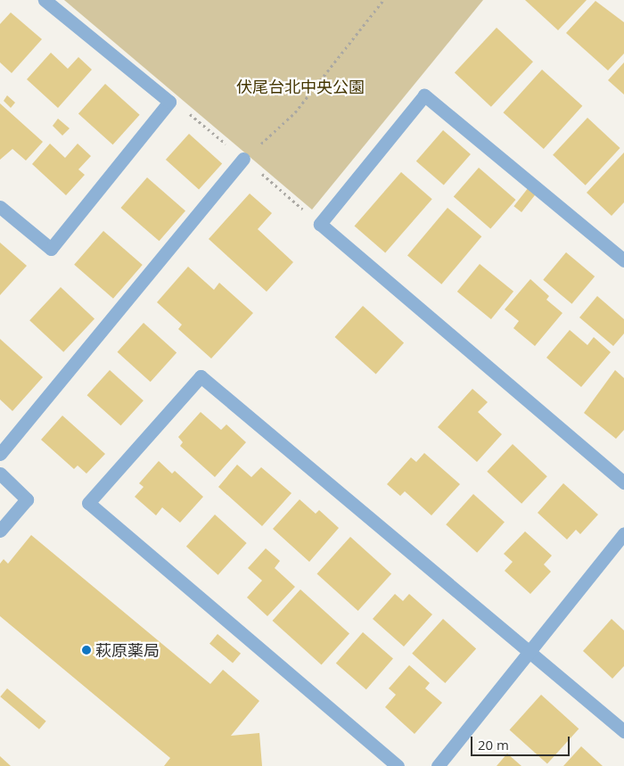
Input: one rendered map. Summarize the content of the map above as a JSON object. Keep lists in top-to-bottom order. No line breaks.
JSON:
{"parks":["伏尾台北中央公園"],"places":["萩原薬局"],"scale_bar":"20 m"}
